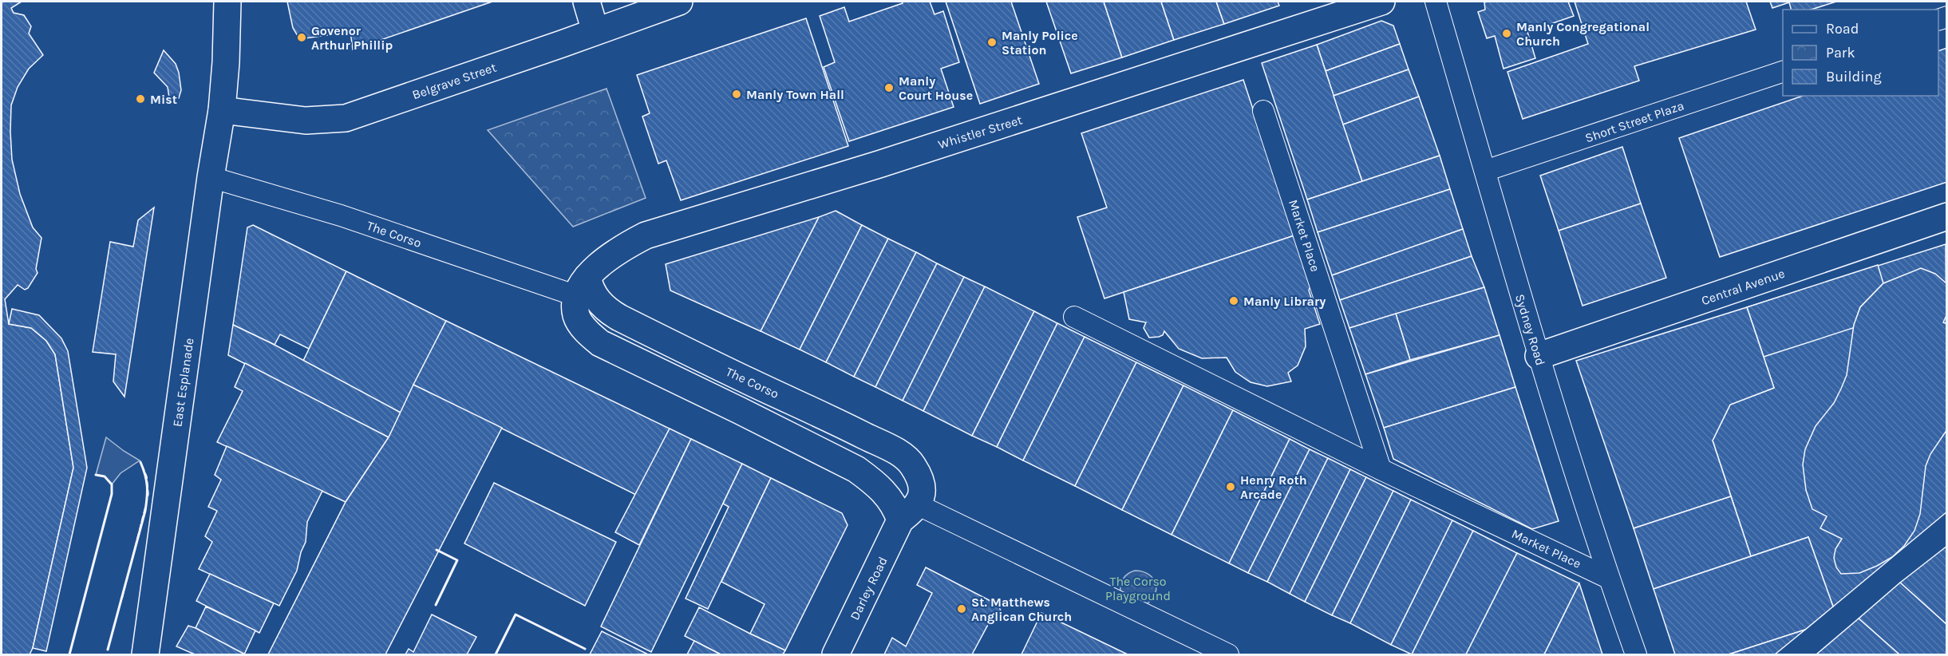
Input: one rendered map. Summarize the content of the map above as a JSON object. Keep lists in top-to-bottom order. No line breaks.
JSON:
{"streets":{"street":["Belgrave Street","Short Street Plaza","Whistler Street","The Corso","Market Place","Central Avenue","Sydney Road","East Esplanade","Darley Road"]},"crossings":[["Belgrave Street","East Esplanade"],["Short Street Plaza","Sydney Road"],["Whistler Street","The Corso"],["The Corso","East Esplanade"],["The Corso","Darley Road"],["Market Place","Sydney Road"],["Central Avenue","Sydney Road"]],"parks":["The Corso Playground"],"places":["Manly Congregational Church","Govenor Arthur Phillip","Manly Police Station","Manly Court House","Manly Town Hall","Mist","Manly Library","Henry Roth Arcade","St. Matthews Anglican Church"],"legend":["Road","Park","Building"]}
